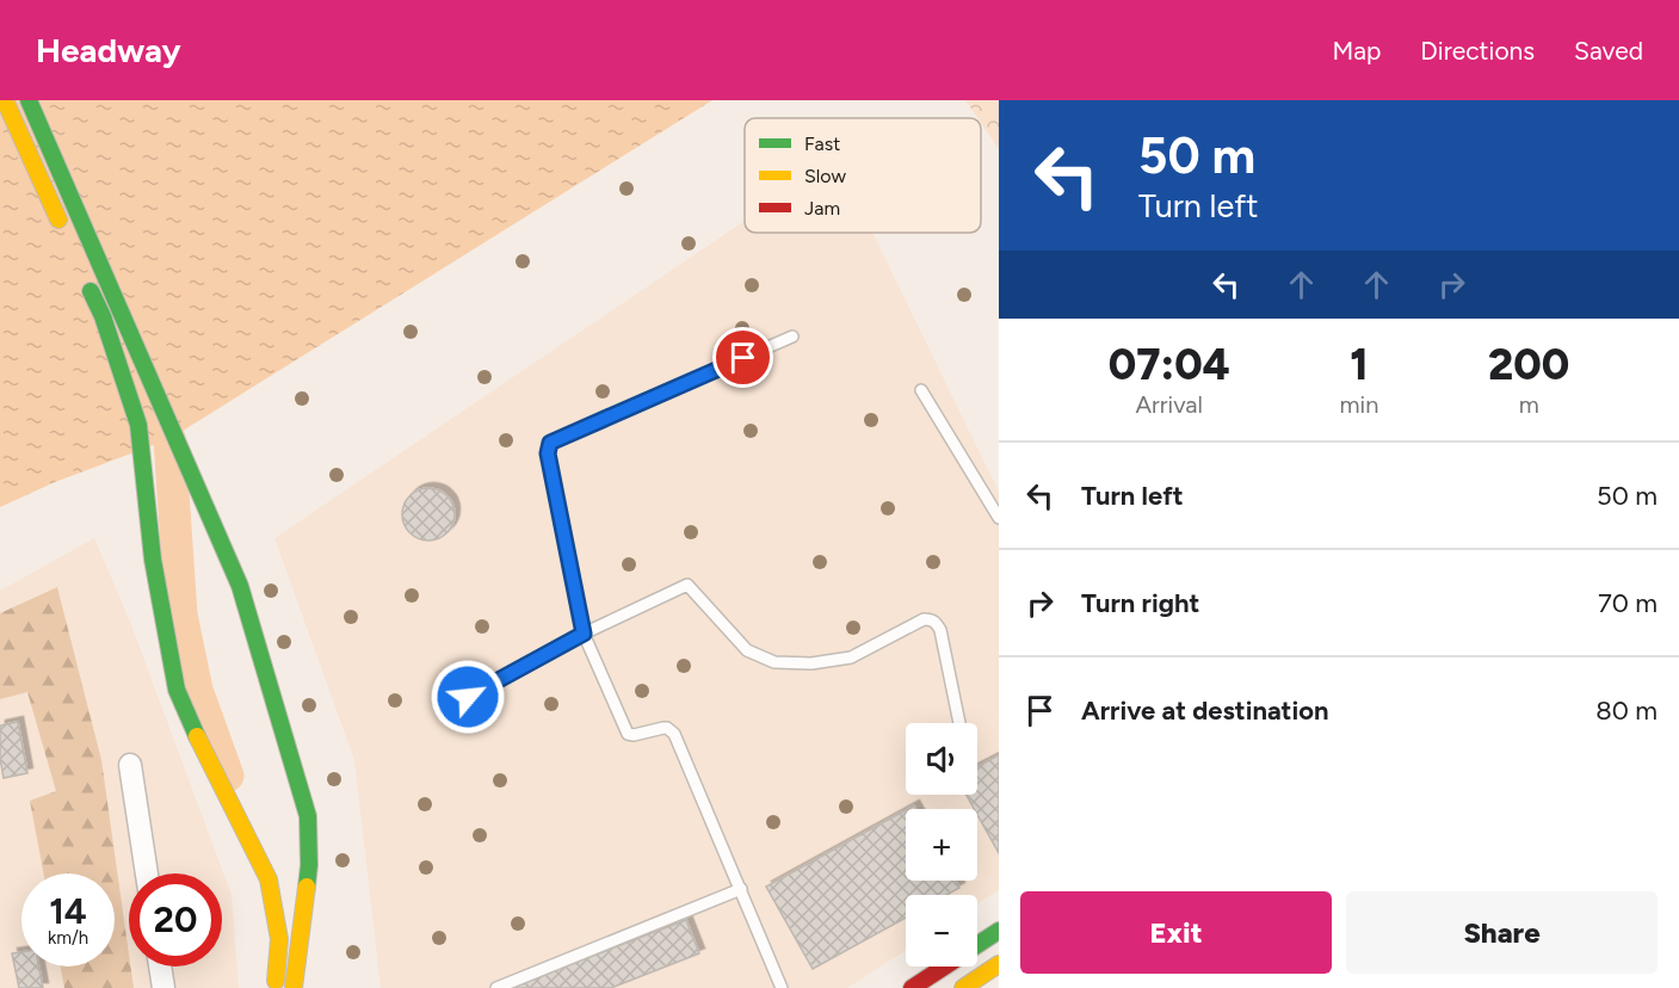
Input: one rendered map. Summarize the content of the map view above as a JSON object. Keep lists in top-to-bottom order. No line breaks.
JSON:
{"legend":["Fast","Slow","Jam"],"page":{"header":"Headway","nav":["Map","Directions","Saved"],"turn":["50 m","Turn left"],"eta":["07:04","Arrival","1","min","200","m"],"list":[{"name":"Turn left","value":"50 m"},{"name":"Turn right","value":"70 m"},{"name":"Arrive at destination","value":"80 m"}],"map_buttons":["+","−"],"speed":"14 km/h","limit":"20","buttons":["Exit","Share"]}}
